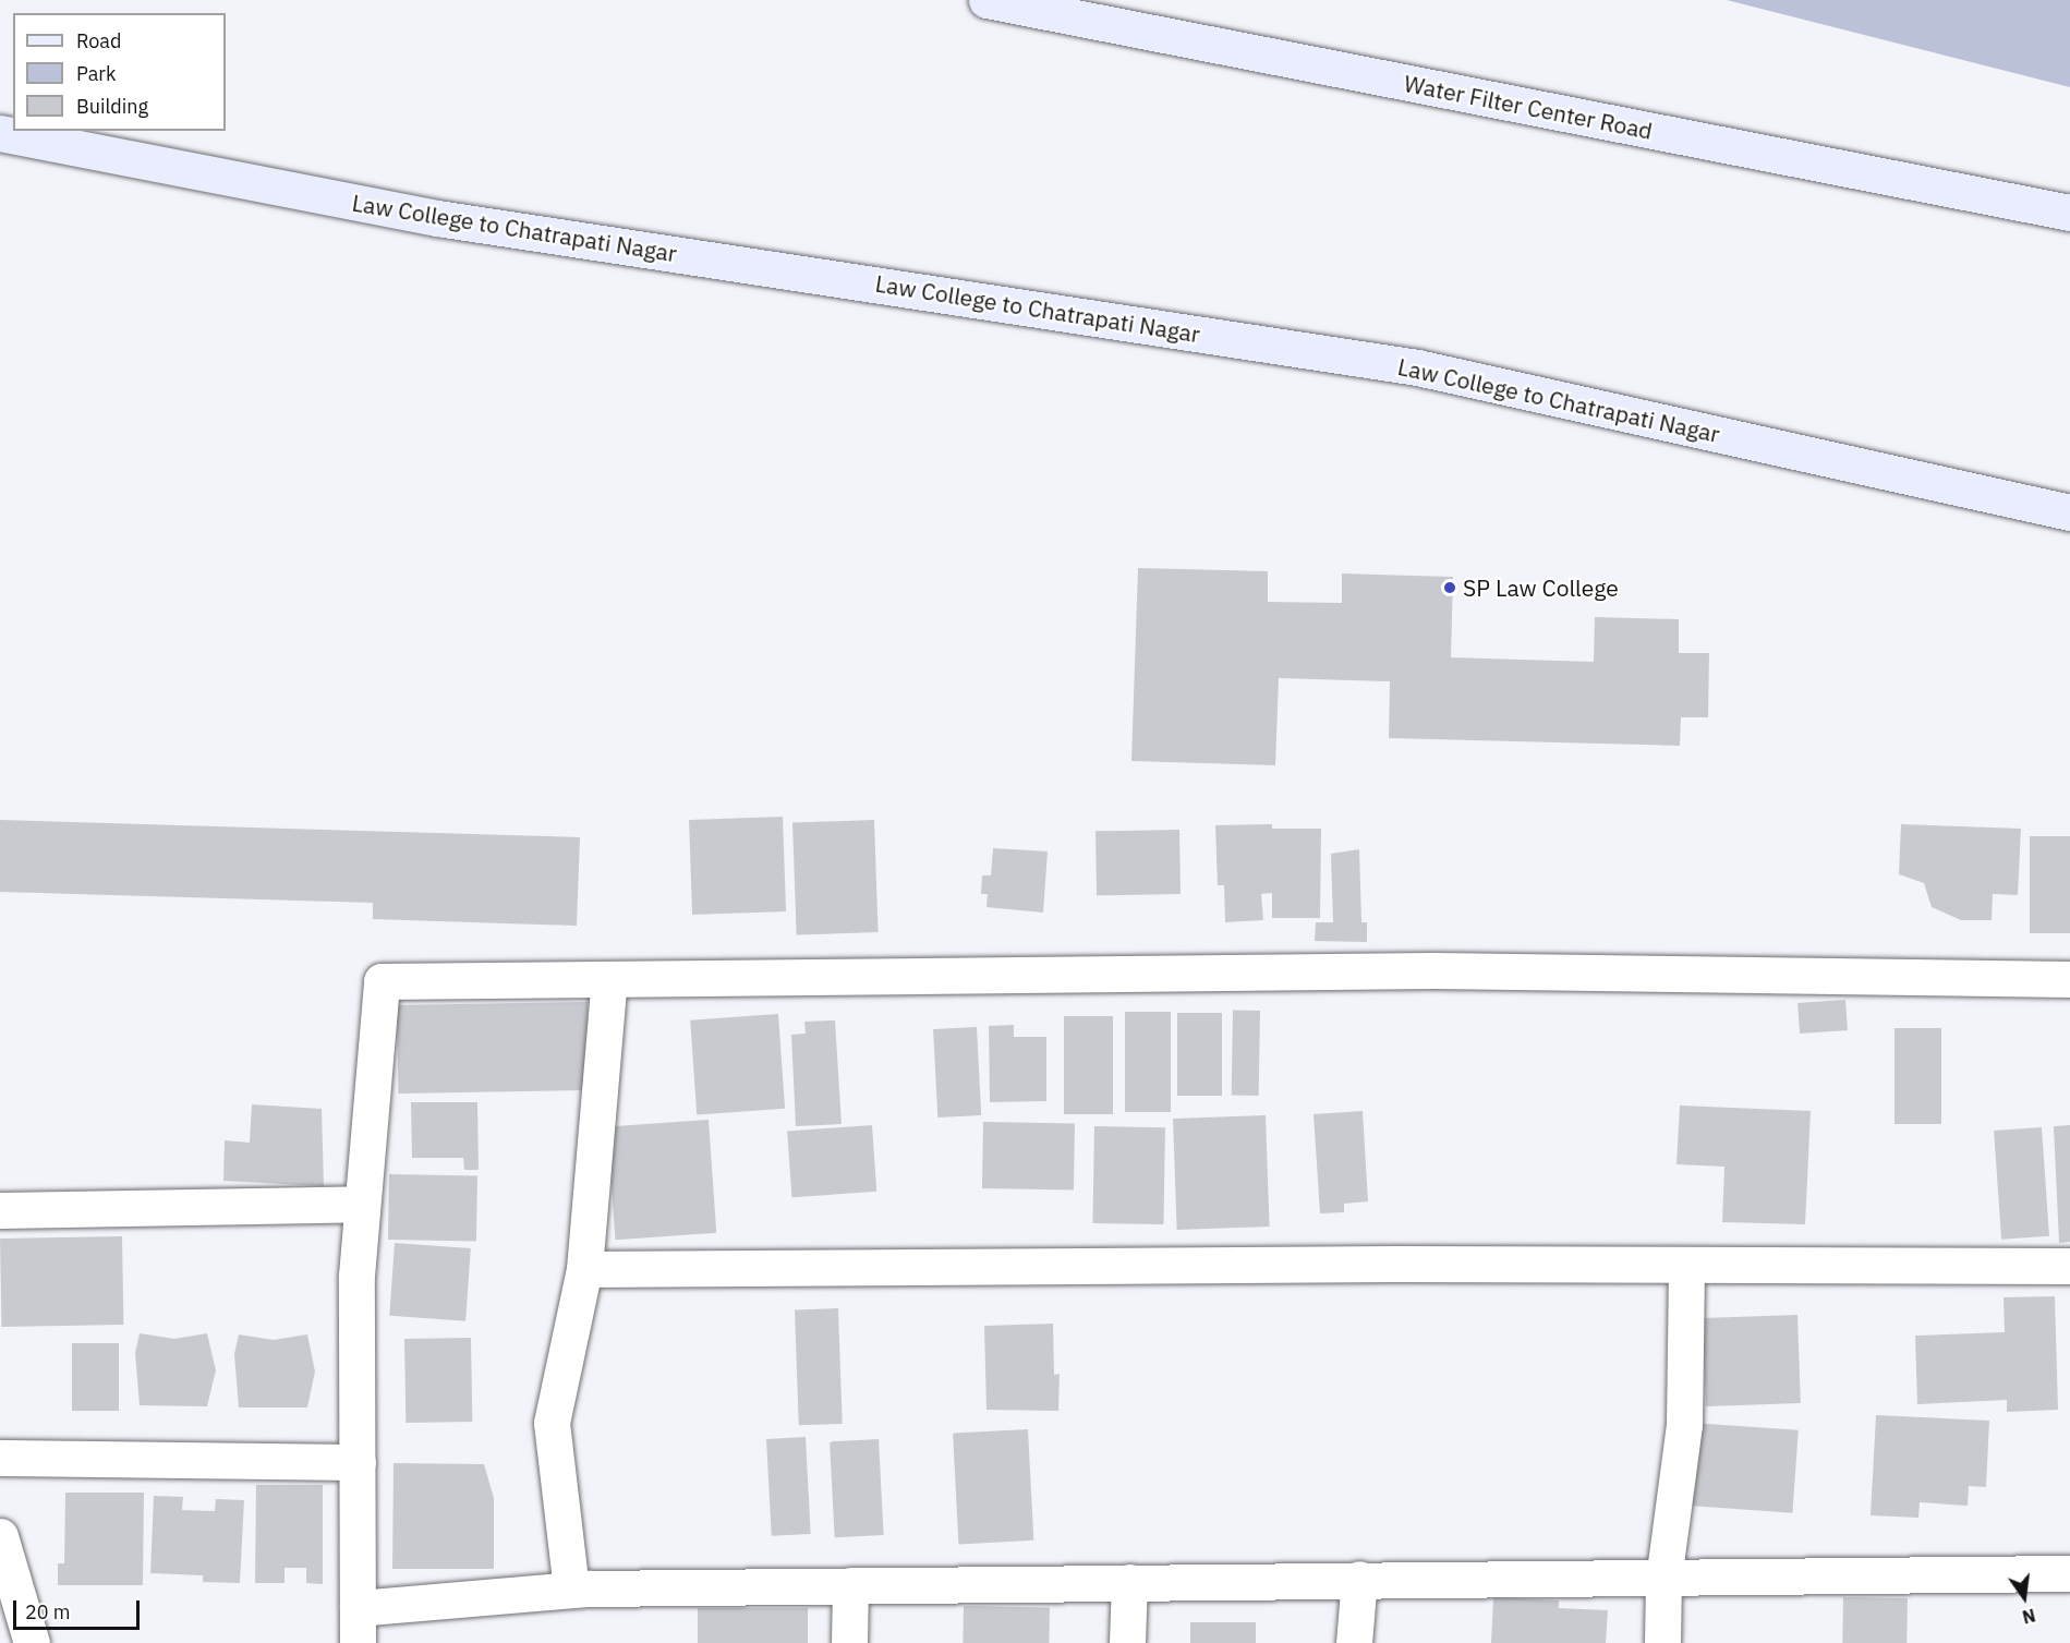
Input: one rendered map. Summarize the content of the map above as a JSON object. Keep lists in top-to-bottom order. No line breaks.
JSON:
{"streets":{"street":["Water Filter Center Road","Law College to Chatrapati Nagar"]},"places":["SP Law College"],"legend":["Road","Park","Building"],"scale_bar":"20 m","north":"bottom"}
